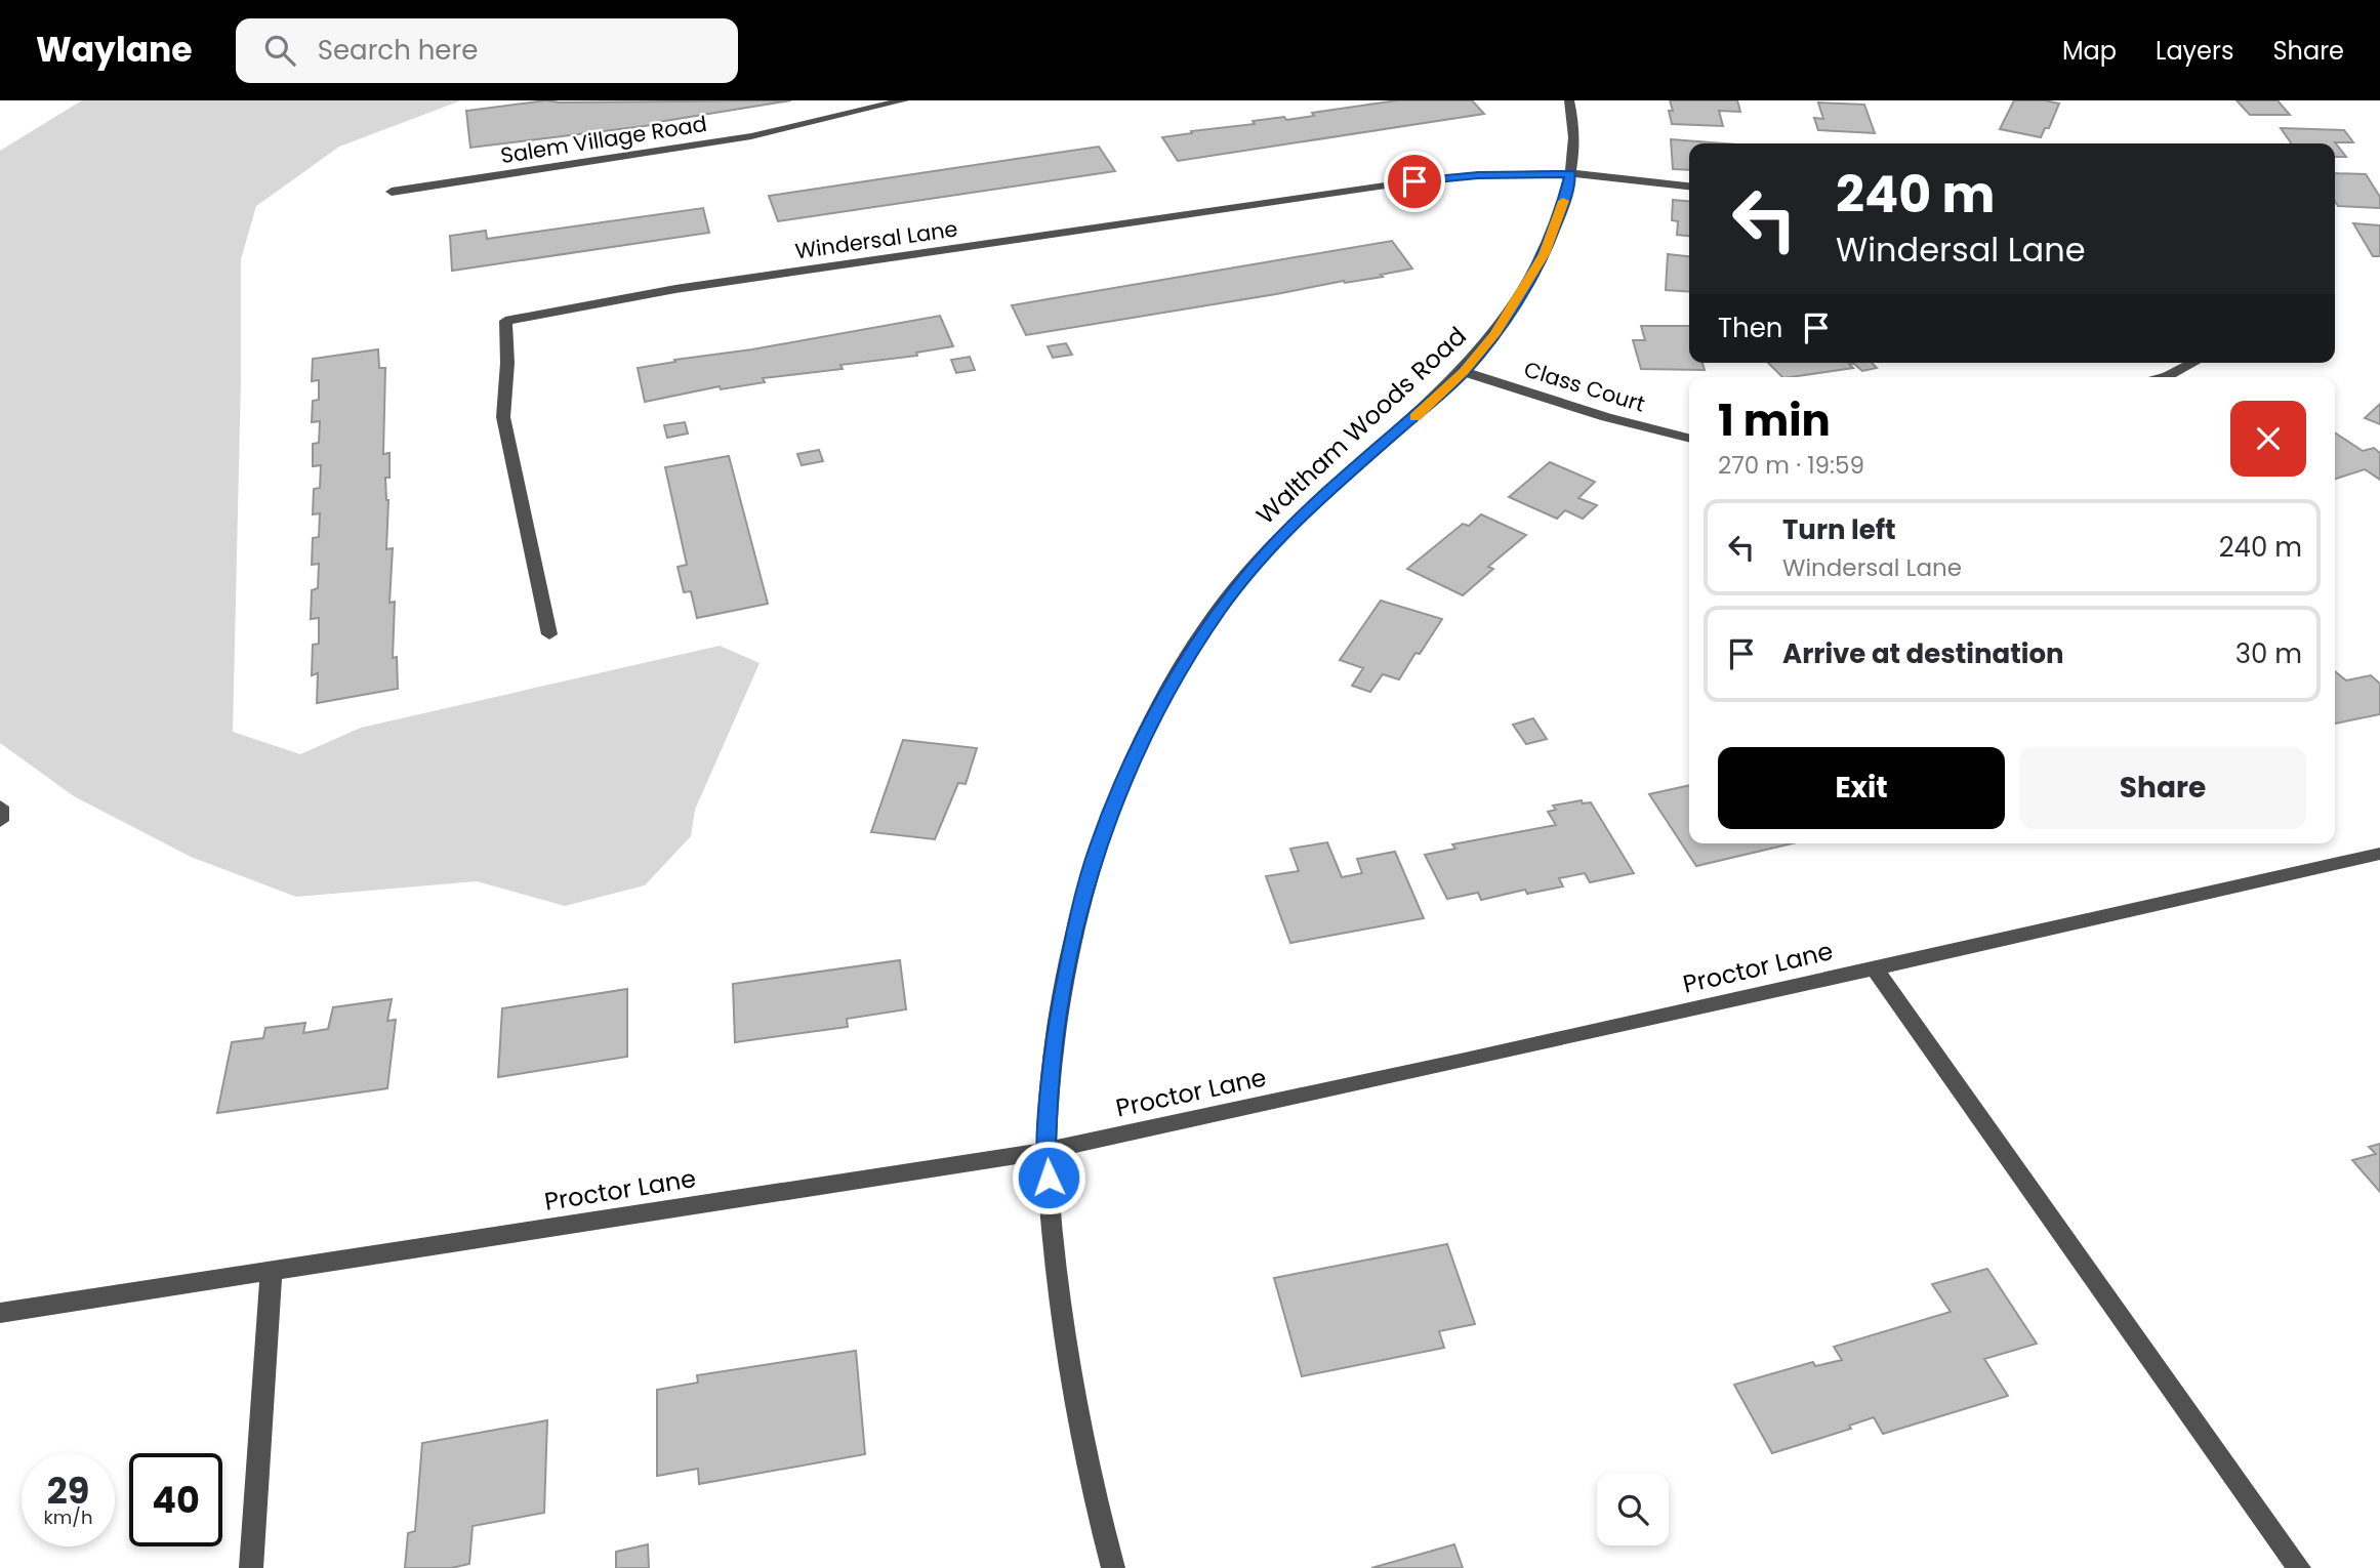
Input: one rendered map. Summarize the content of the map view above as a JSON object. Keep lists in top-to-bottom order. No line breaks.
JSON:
{"streets":{"street":["Salem Village Road","Windersal Lane","Class Court","Waltham Woods Road","Proctor Lane"]},"crossings":[["Windersal Lane","Waltham Woods Road"],["Class Court","Waltham Woods Road"],["Waltham Woods Road","Proctor Lane"]],"page":{"header":"Waylane","search":"Search here","nav":["Map","Layers","Share"],"turn":["240 m","Windersal Lane"],"then":"Then","heading":["1 min","270 m · 19:59"],"list":[{"name":"Turn left","note":"Windersal Lane","value":"240 m"},{"name":"Arrive at destination","value":"30 m"}],"buttons":["Exit","Share"],"speed":"29 km/h","limit":"40"}}
